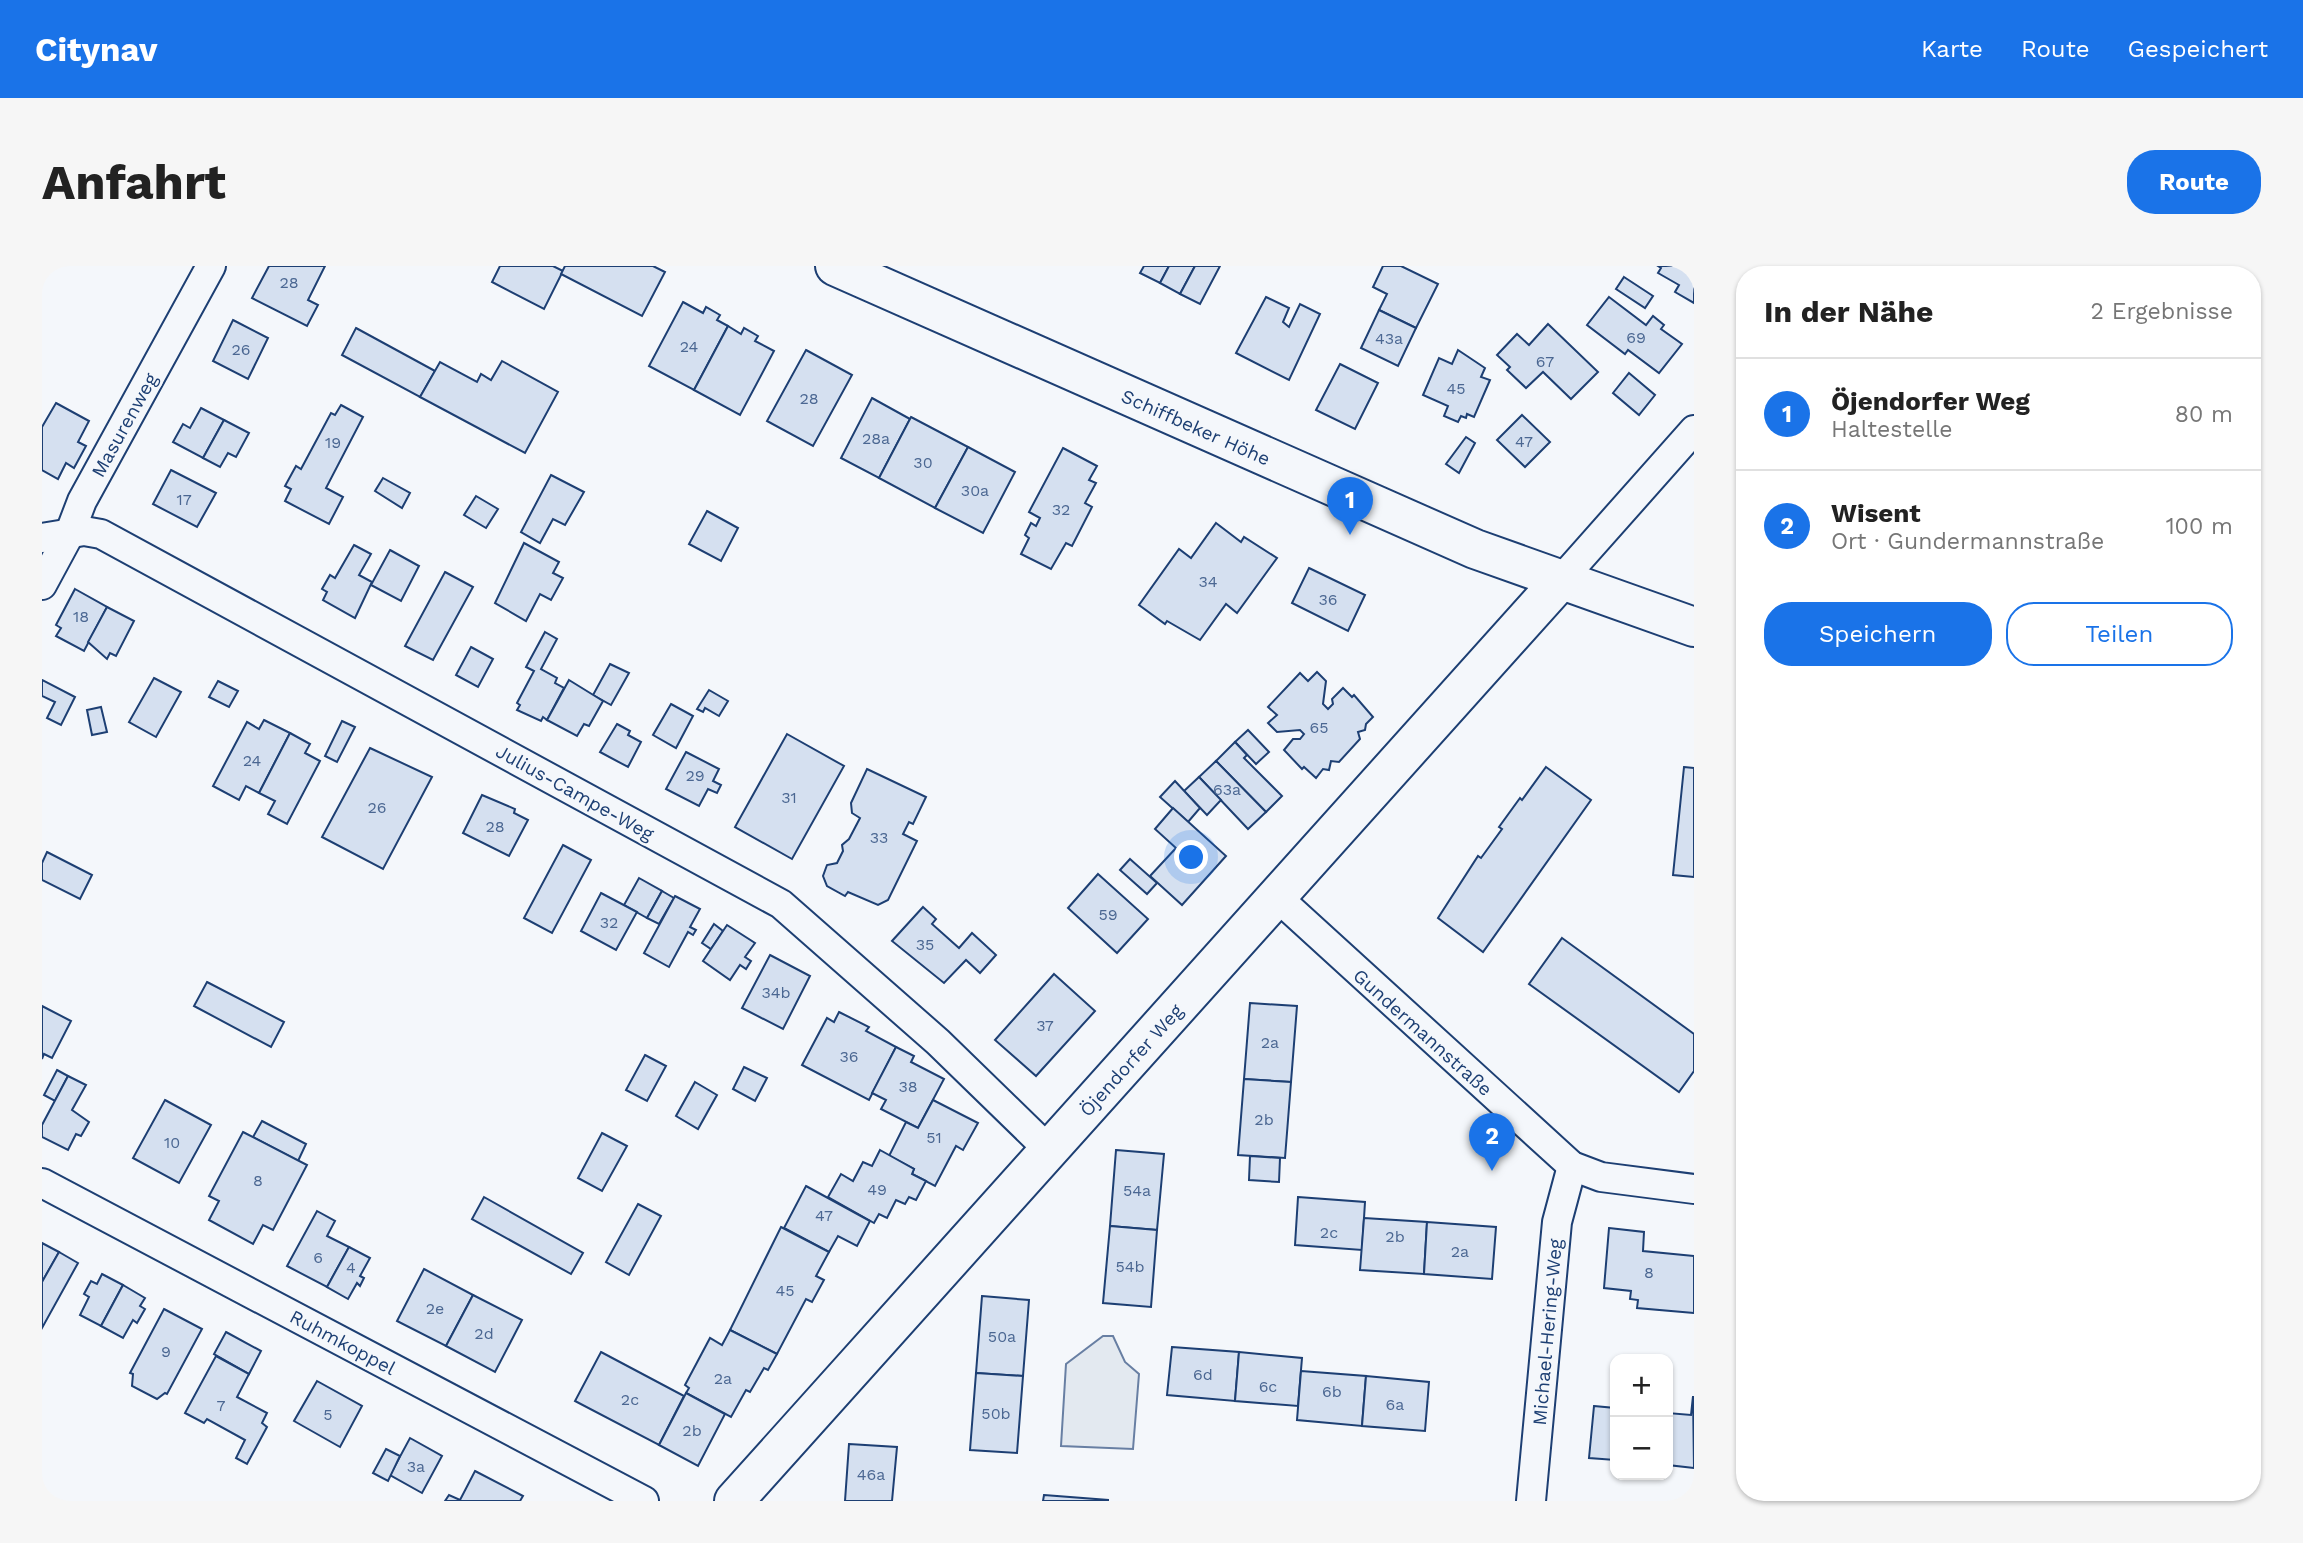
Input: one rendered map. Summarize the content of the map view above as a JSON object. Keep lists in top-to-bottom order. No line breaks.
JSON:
{"streets":{"street":["Masurenweg","Schiffbeker Höhe","Julius-Campe-Weg","Gundermannstraße","Öjendorfer Weg","Michael-Hering-Weg","Ruhmkoppel"]},"crossings":[["Masurenweg","Julius-Campe-Weg"],["Schiffbeker Höhe","Öjendorfer Weg"],["Julius-Campe-Weg","Öjendorfer Weg"],["Gundermannstraße","Öjendorfer Weg"],["Gundermannstraße","Michael-Hering-Weg"]],"house_numbers":["28","69","43a","24","26","67","45","28","28a","47","19","30","30a","17","32","34","36","18","65","24","29","63a","31","26","28","33","59","32","35","34b","37","2a","36","38","2b","51","10","8","49","54a","47","2c","2b","2a","6","54b","4","8","45","2e","2d","50a","9","6d","2a","6c","6b","2c","6a","7","50b","5","2b","3a","46a"],"page":{"header":"Citynav","nav":["Karte","Route","Gespeichert"],"buttons":["Route",["Speichern","Teilen"]],"title":"Anfahrt","heading":["In der Nähe","2 Ergebnisse"],"list":[{"mark":"1","name":"Öjendorfer Weg","note":"Haltestelle","value":"80 m"},{"mark":"2","name":"Wisent","note":"Ort · Gundermannstraße","value":"100 m"}],"pins":["1","2"],"map_buttons":["+","−"]}}
